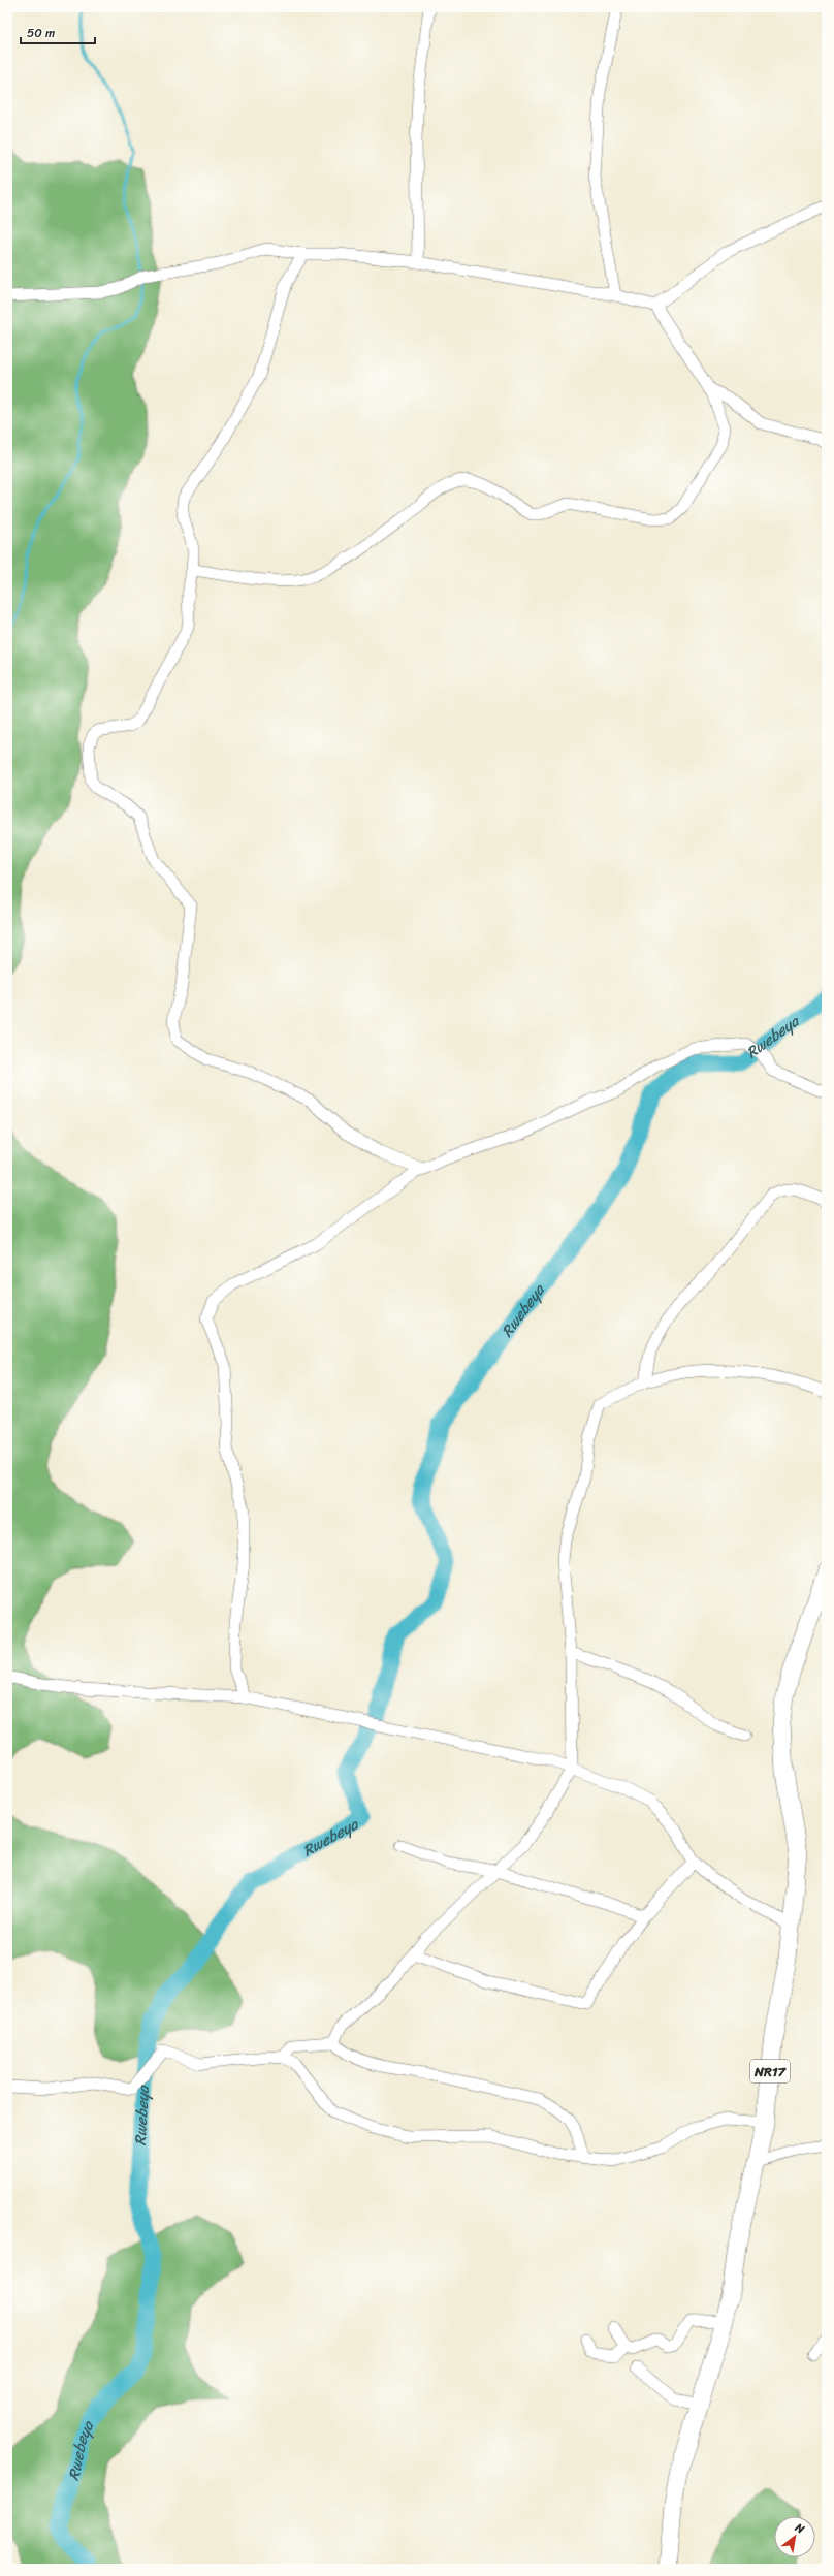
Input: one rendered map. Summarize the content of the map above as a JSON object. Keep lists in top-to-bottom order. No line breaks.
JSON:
{"streets":{"main road":["NR17"]},"water":["Rwebeya"],"scale_bar":"50 m","north":"top right"}
